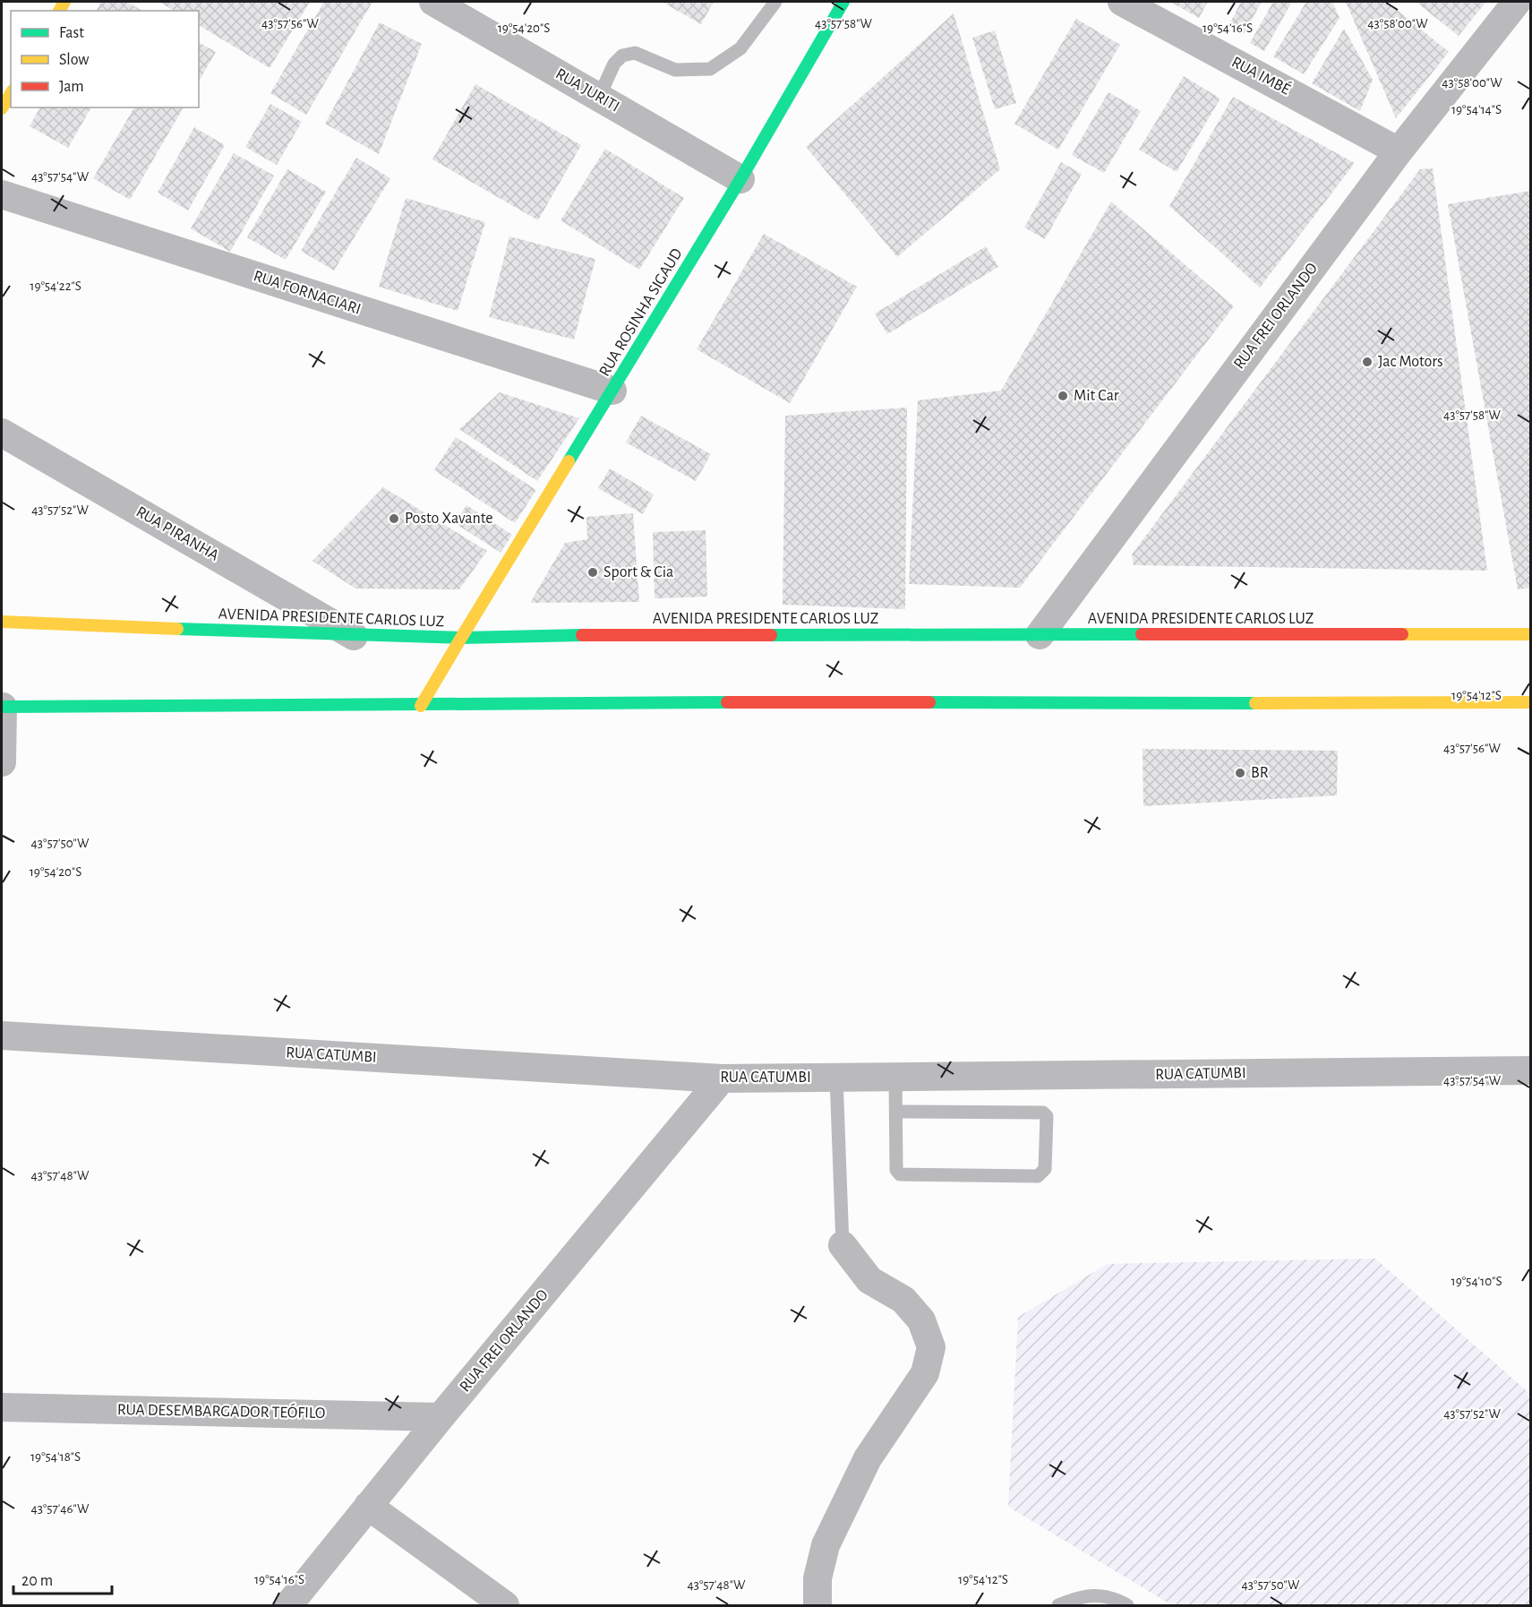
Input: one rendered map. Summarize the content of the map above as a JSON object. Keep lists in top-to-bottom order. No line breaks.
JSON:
{"streets":{"main road":["RUA ROSINHA SIGAUD","AVENIDA PRESIDENTE CARLOS LUZ"],"street":["RUA IMBÉ","RUA JURITI","RUA FORNACIARI","RUA FREI ORLANDO","RUA PIRANHA","RUA CATUMBI","RUA DESEMBARGADOR TEÓFILO"]},"crossings":[["RUA IMBÉ","RUA FREI ORLANDO"],["RUA JURITI","RUA ROSINHA SIGAUD"],["RUA FORNACIARI","RUA ROSINHA SIGAUD"],["RUA ROSINHA SIGAUD","AVENIDA PRESIDENTE CARLOS LUZ"],["RUA FREI ORLANDO","AVENIDA PRESIDENTE CARLOS LUZ"],["RUA FREI ORLANDO","RUA CATUMBI"],["RUA FREI ORLANDO","RUA DESEMBARGADOR TEÓFILO"],["RUA PIRANHA","AVENIDA PRESIDENTE CARLOS LUZ"]],"places":["Jac Motors","Mit Car","Posto Xavante","Sport & Cia","BR"],"legend":["Fast","Slow","Jam"],"scale_bar":"20 m","coordinates":["43°57'56\"W","43°57'58\"W","43°58'00\"W","19°54'20\"S","19°54'16\"S","19°54'14\"S","43°57'54\"W","19°54'22\"S","43°57'52\"W","19°54'12\"S","43°57'50\"W","43°57'48\"W","19°54'10\"S","19°54'18\"S","43°57'46\"W"]}
